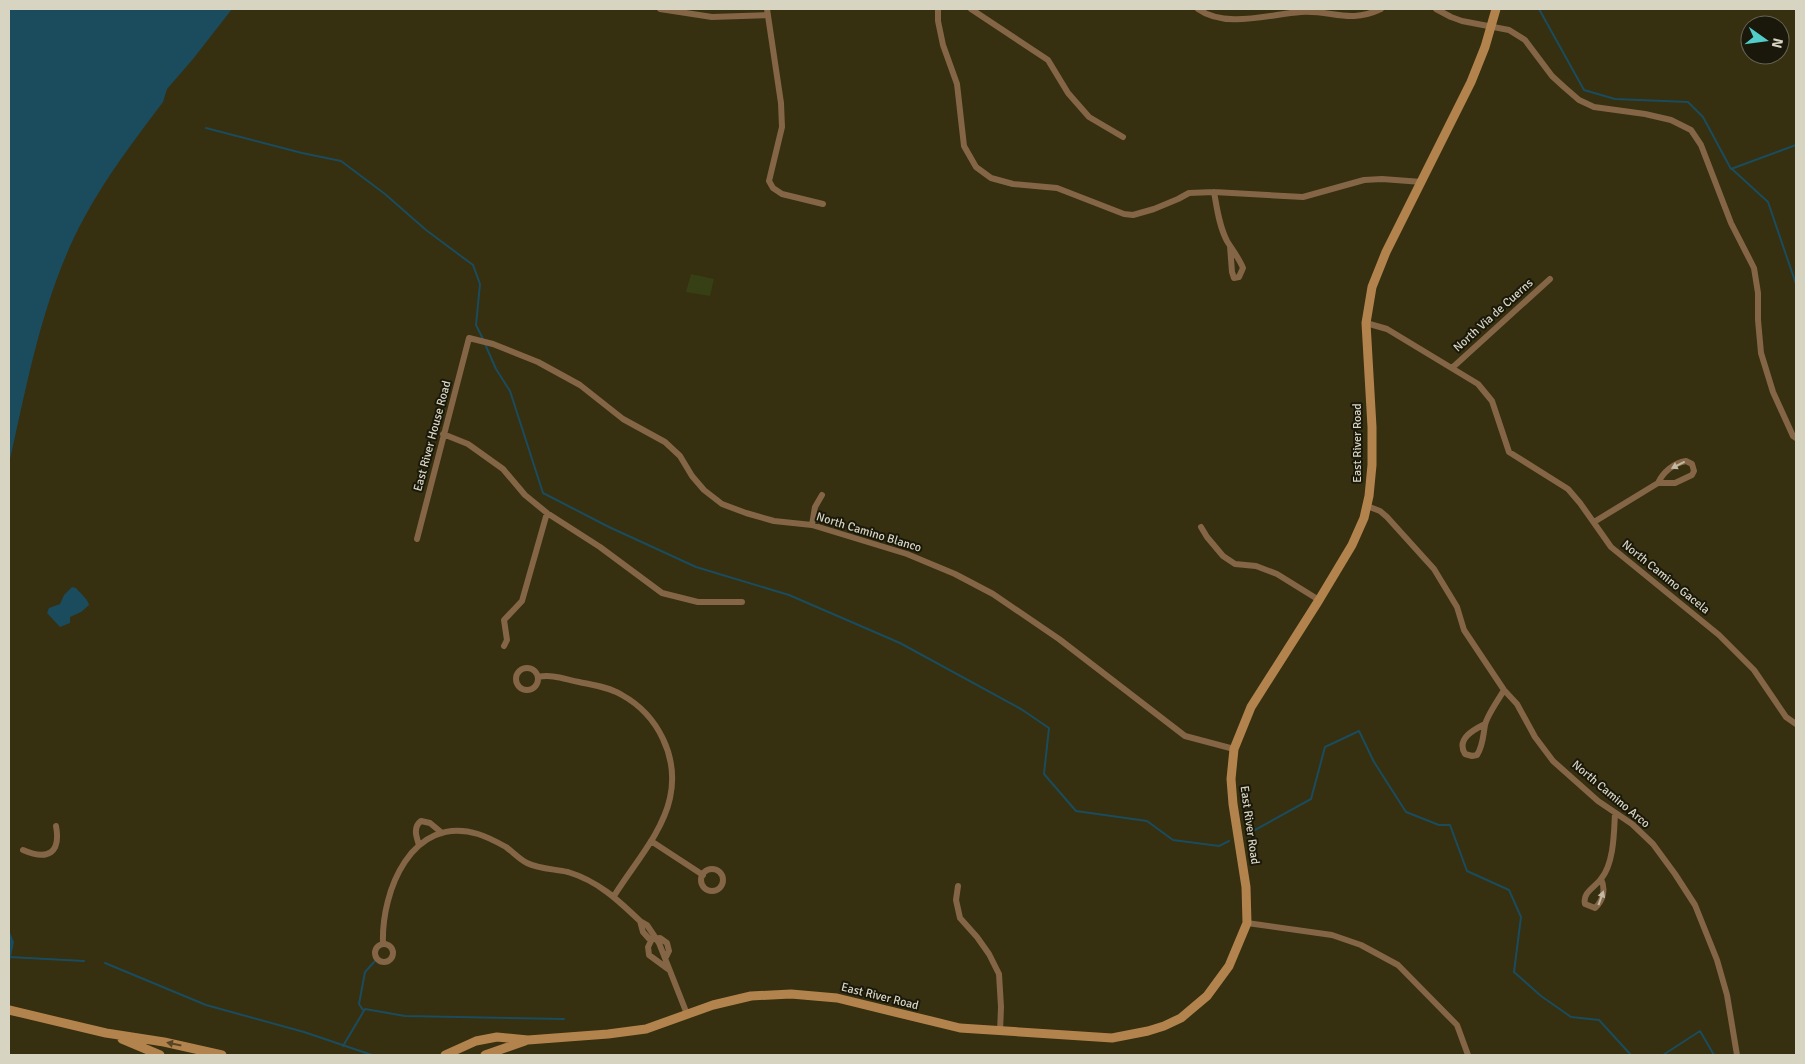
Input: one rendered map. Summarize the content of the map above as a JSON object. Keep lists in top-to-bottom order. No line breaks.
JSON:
{"streets":{"street":["North Via de Cuerns","East River House Road","East River Road","North Camino Blanco","North Camino Gacela","North Camino Arco"]},"crossings":[["North Via de Cuerns","North Camino Gacela"],["East River House Road","North Camino Blanco"],["East River Road","North Camino Blanco"],["East River Road","North Camino Gacela"],["East River Road","North Camino Arco"]],"north":"right"}
